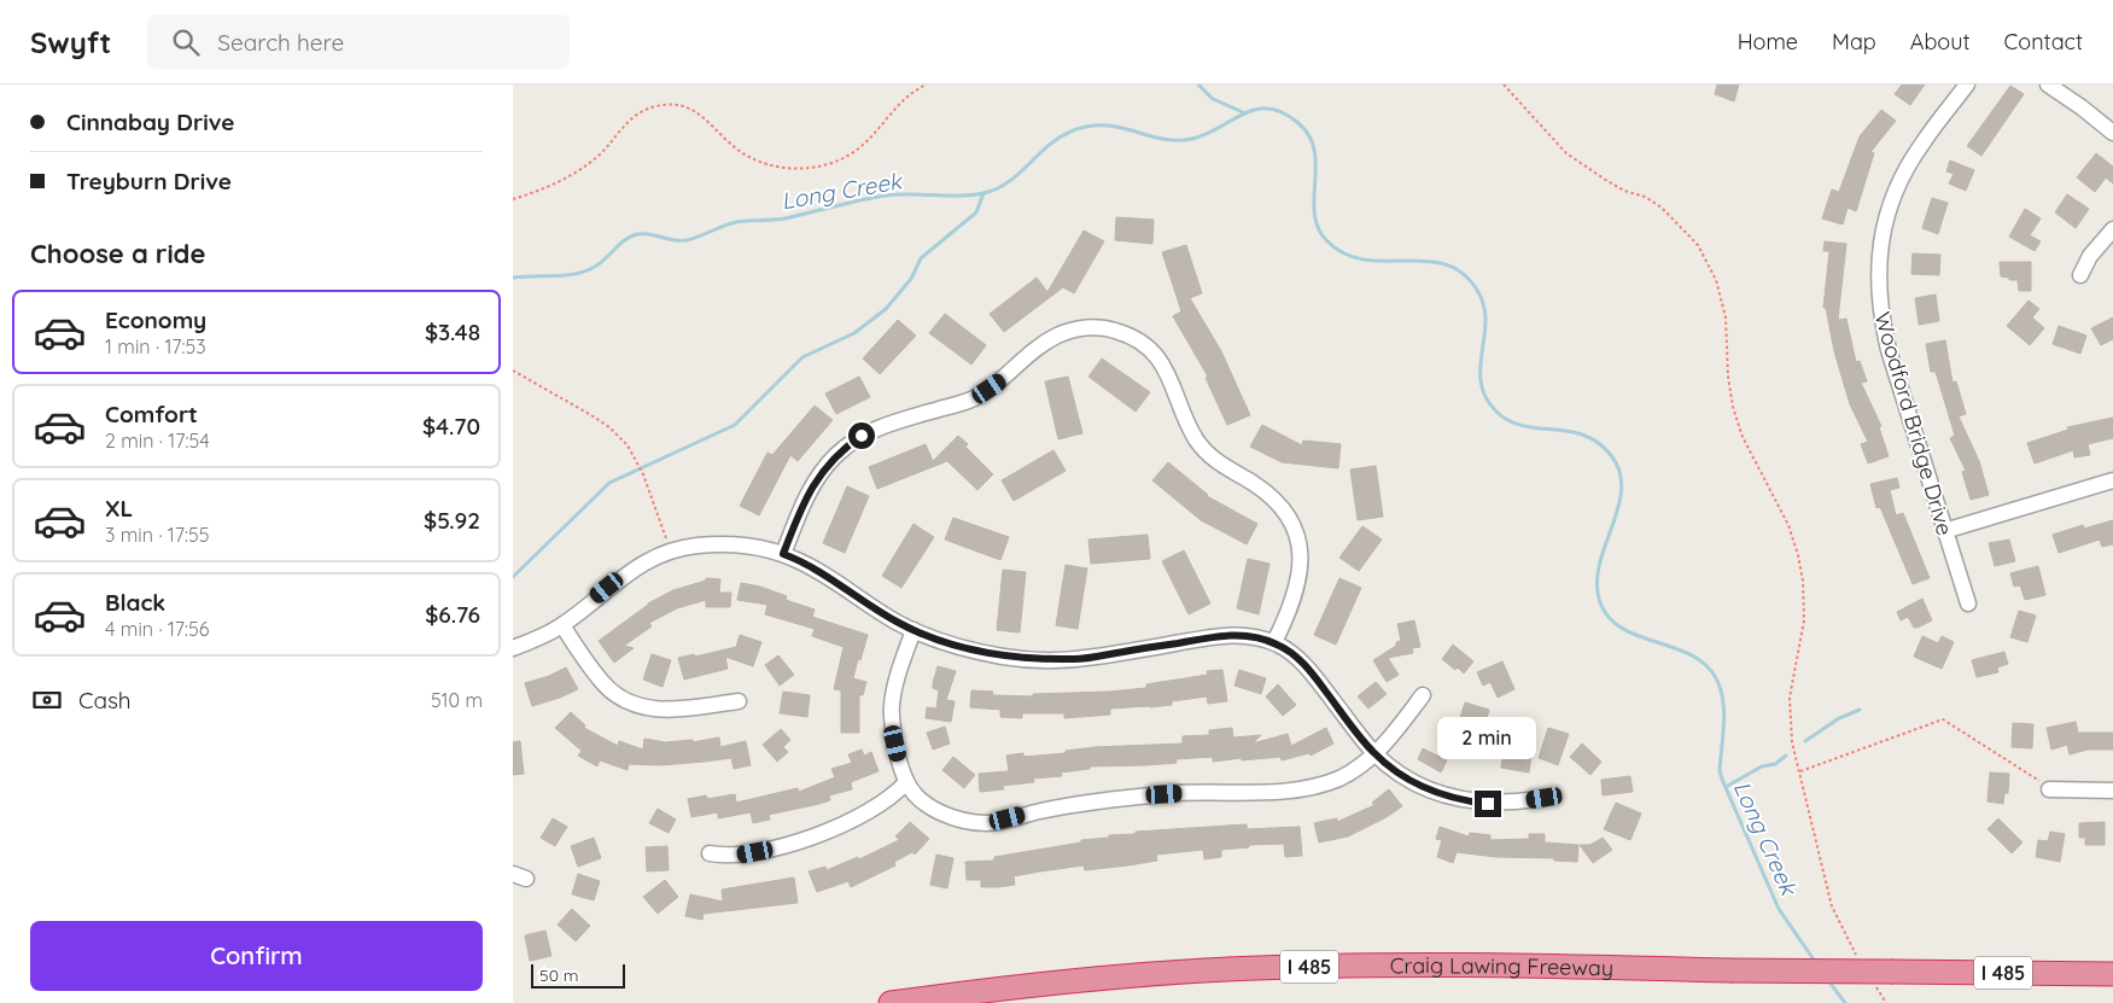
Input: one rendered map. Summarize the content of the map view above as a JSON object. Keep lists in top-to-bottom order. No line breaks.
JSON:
{"streets":{"highway":["I 485","Craig Lawing Freeway"],"street":["Woodford Bridge Drive"]},"water":["Long Creek"],"scale_bar":"50 m","page":{"header":"Swyft","search":"Search here","nav":["Home","Map","About","Contact"],"banner":["Cinnabay Drive","Treyburn Drive"],"heading":"Choose a ride","list":[{"name":"Economy","note":"1 min · 17:53","value":"$3.48"},{"name":"Comfort","note":"2 min · 17:54","value":"$4.70"},{"name":"XL","note":"3 min · 17:55","value":"$5.92"},{"name":"Black","note":"4 min · 17:56","value":"$6.76"}],"pay":["Cash","510 m"],"bubble":"2 min","buttons":"Confirm","scale":"50 m"}}
